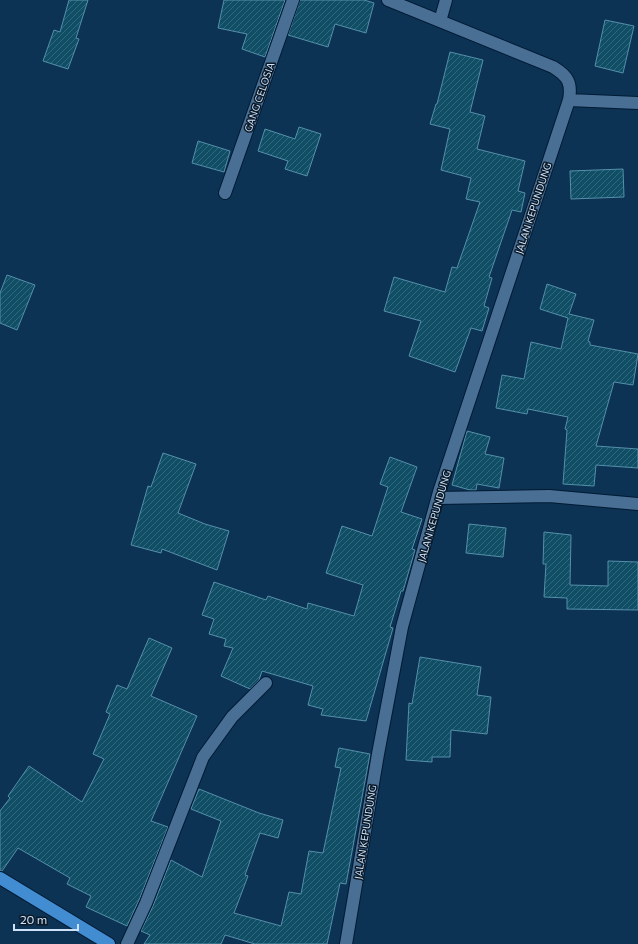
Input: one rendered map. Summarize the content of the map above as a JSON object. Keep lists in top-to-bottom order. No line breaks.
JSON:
{"streets":{"street":["GANG CELOSIA","JALAN KEPUNDUNG"]},"scale_bar":"20 m"}
